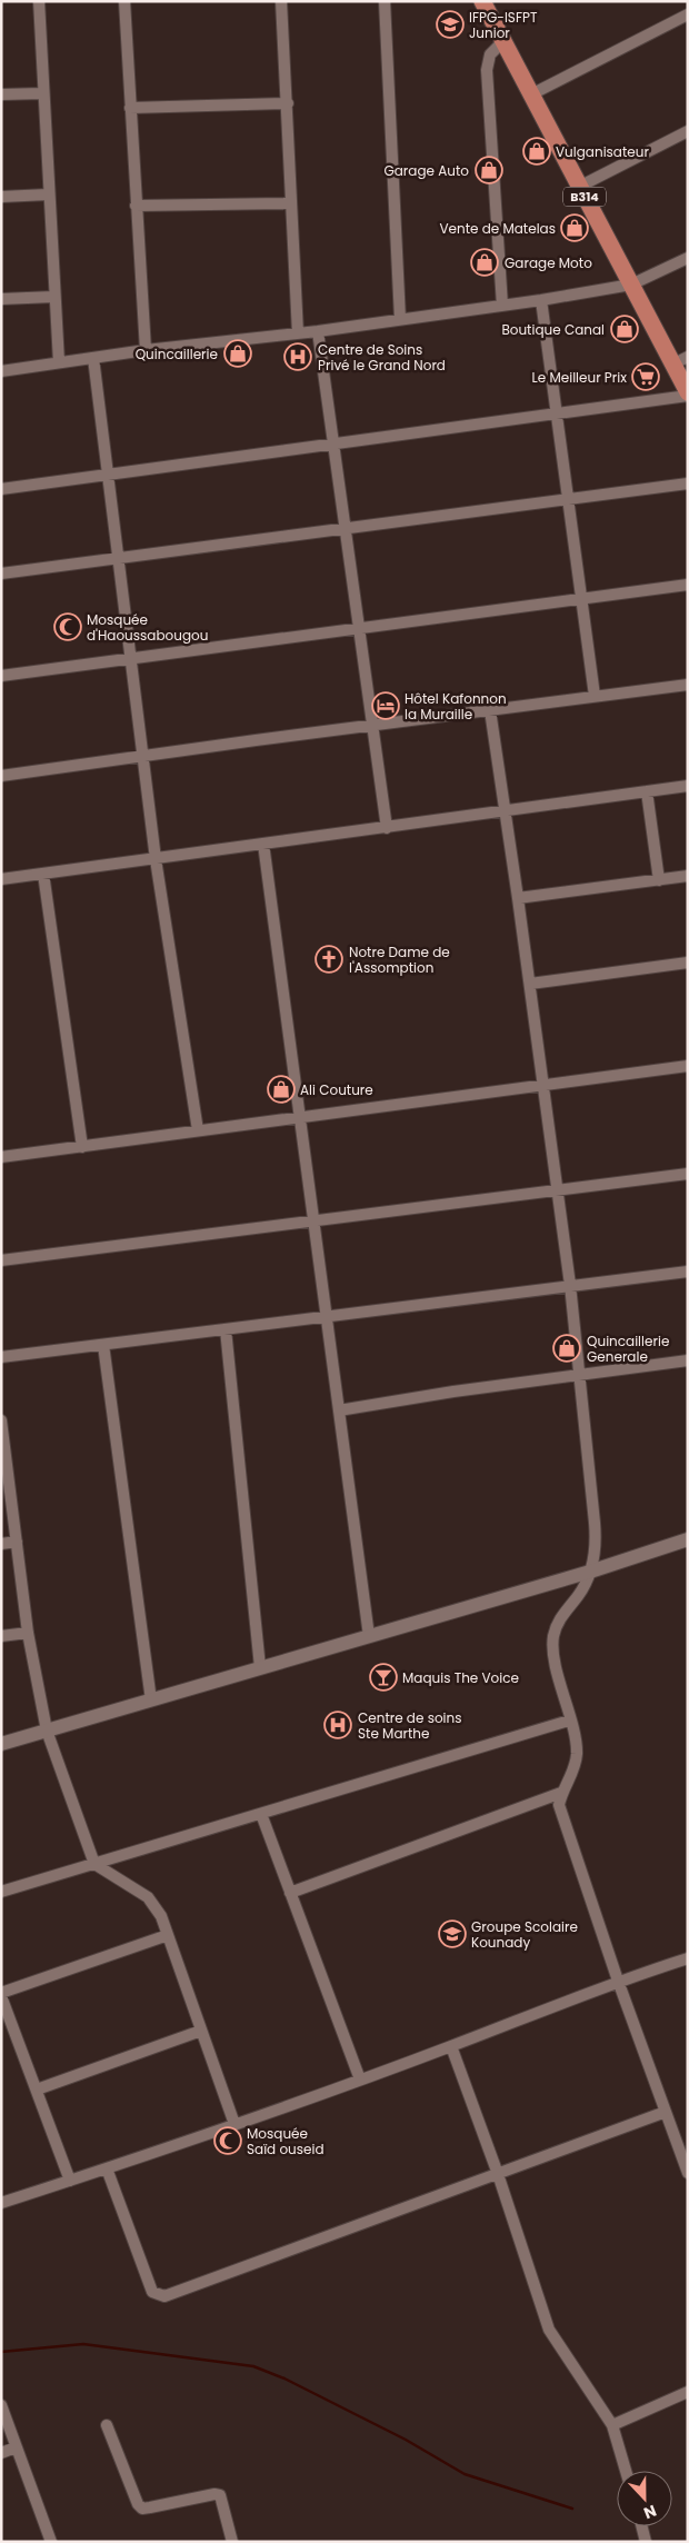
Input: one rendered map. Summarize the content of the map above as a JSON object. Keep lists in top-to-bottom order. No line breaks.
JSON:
{"streets":{"main road":["B314"]},"places":{"school or university":["IFPG-ISFPT Junior","Groupe Scolaire Kounady"],"shop":["Vulganisateur","Garage Auto","Vente de Matelas","Garage Moto","Boutique Canal","Quincaillerie","Ali Couture","Quincaillerie Generale"],"hospital":["Centre de Soins Privé le Grand Nord","Centre de soins Ste Marthe"],"supermarket":["Le Meilleur Prix"],"mosque":["Mosquée d'Haoussabougou","Mosquée Saïd ouseid"],"hotel":["Hôtel Kafonnon la Muraille"],"church":["Notre Dame de l'Assomption"],"bar":["Maquis The Voice"]},"north":"bottom"}
